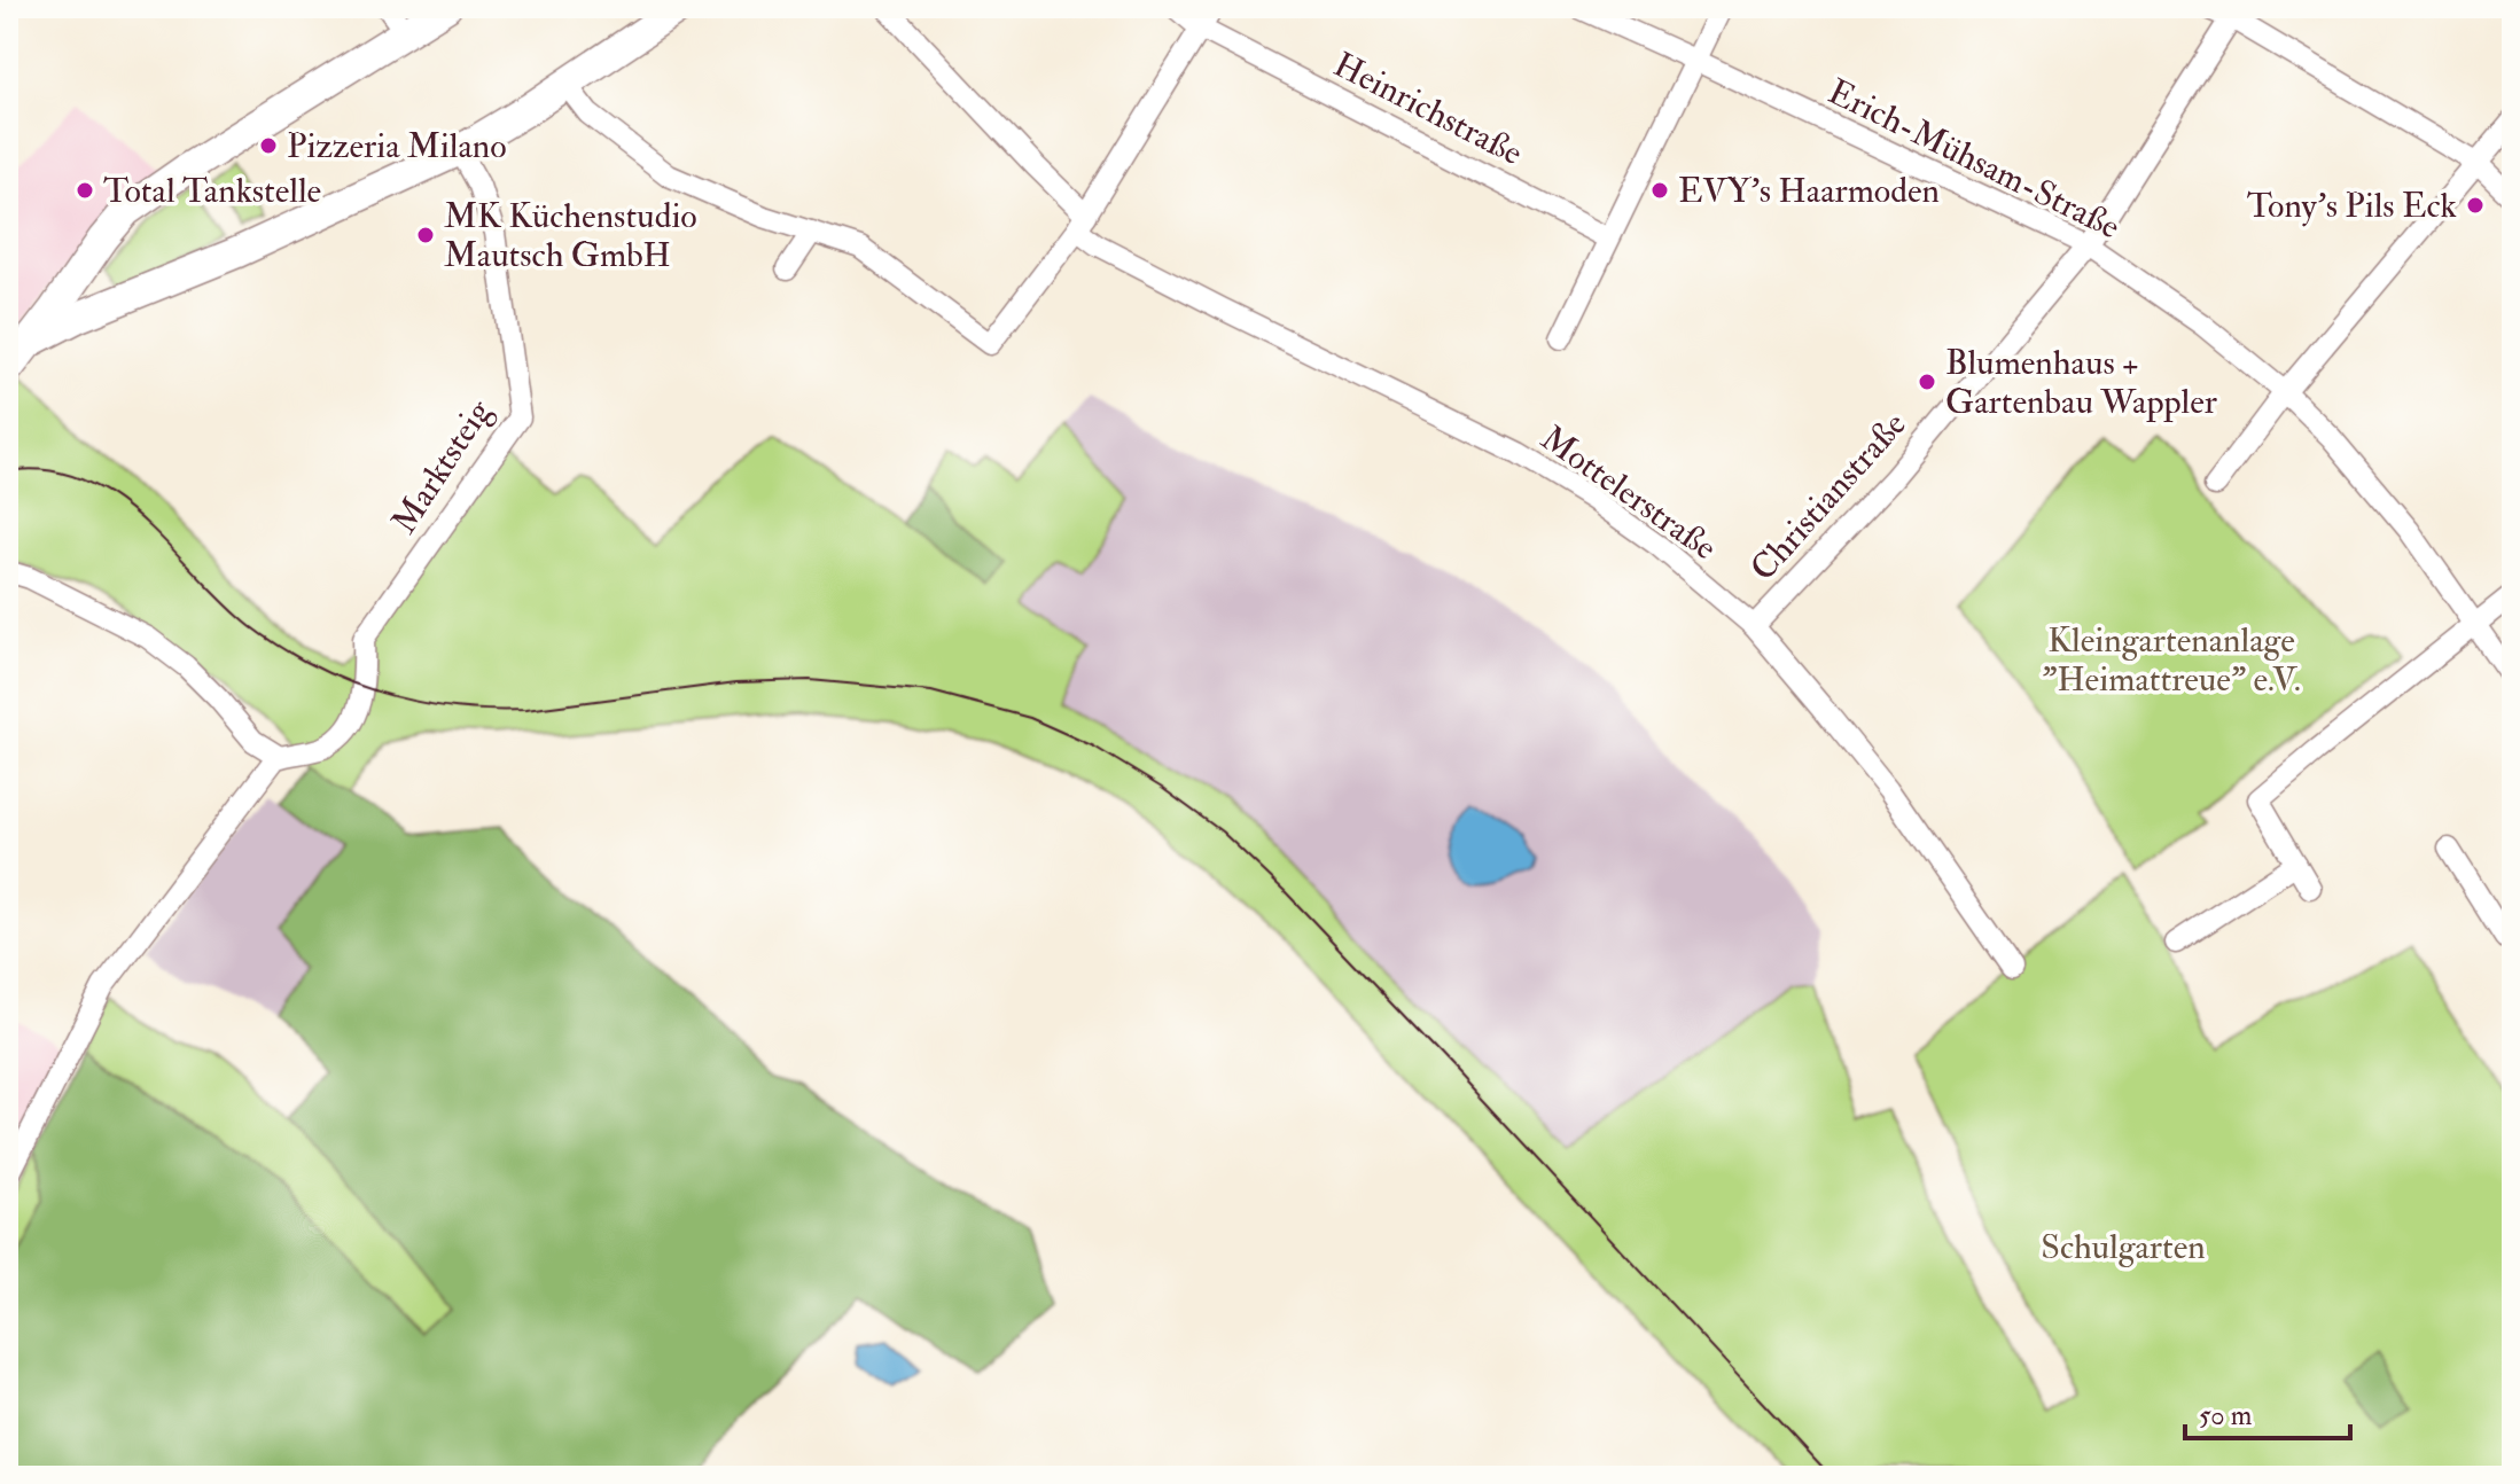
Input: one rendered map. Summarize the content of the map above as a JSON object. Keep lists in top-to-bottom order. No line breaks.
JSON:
{"streets":{"street":["Heinrichstraße","Erich-Mühsam-Straße","Marktsteig","Mottelerstraße","Christianstraße"]},"crossings":[["Erich-Mühsam-Straße","Christianstraße"],["Mottelerstraße","Christianstraße"]],"parks":["Kleingartenanlage \"Heimattreue\" e.V.","Schulgarten"],"places":["Pizzeria Milano","Total Tankstelle","EVY's Haarmoden","Tony's Pils Eck","MK Küchenstudio Mautsch GmbH","Blumenhaus + Gartenbau Wappler"],"scale_bar":"50 m"}
